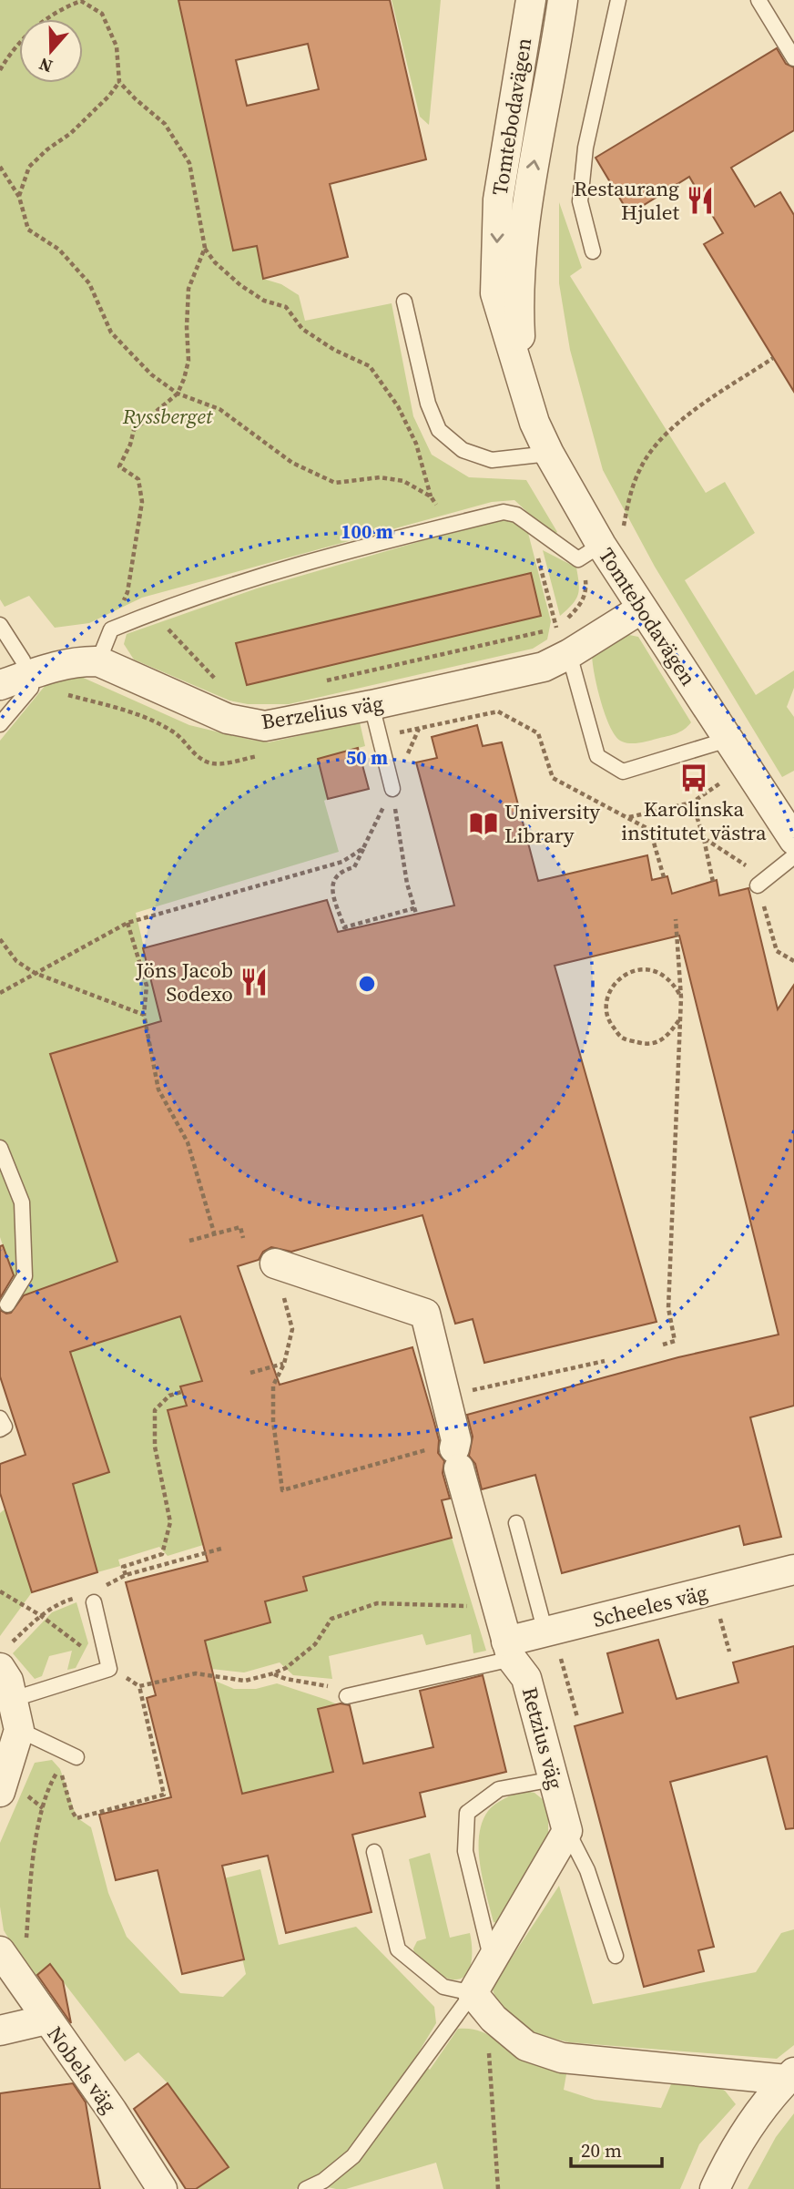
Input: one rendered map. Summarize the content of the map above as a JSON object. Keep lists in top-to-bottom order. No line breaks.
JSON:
{"streets":{"street":["Tomtebodavägen","Berzelius väg","Scheeles väg","Retzius väg","Nobels väg"]},"crossings":[["Tomtebodavägen","Berzelius väg"],["Scheeles väg","Retzius väg"]],"parks":["Ryssberget"],"places":{"restaurant":["Restaurang Hjulet","Jöns Jacob Sodexo"],"bus stop":["Karolinska institutet västra"],"library":["University Library"]},"scale_bar":"20 m","north":"bottom","rings":["100 m","50 m"]}
